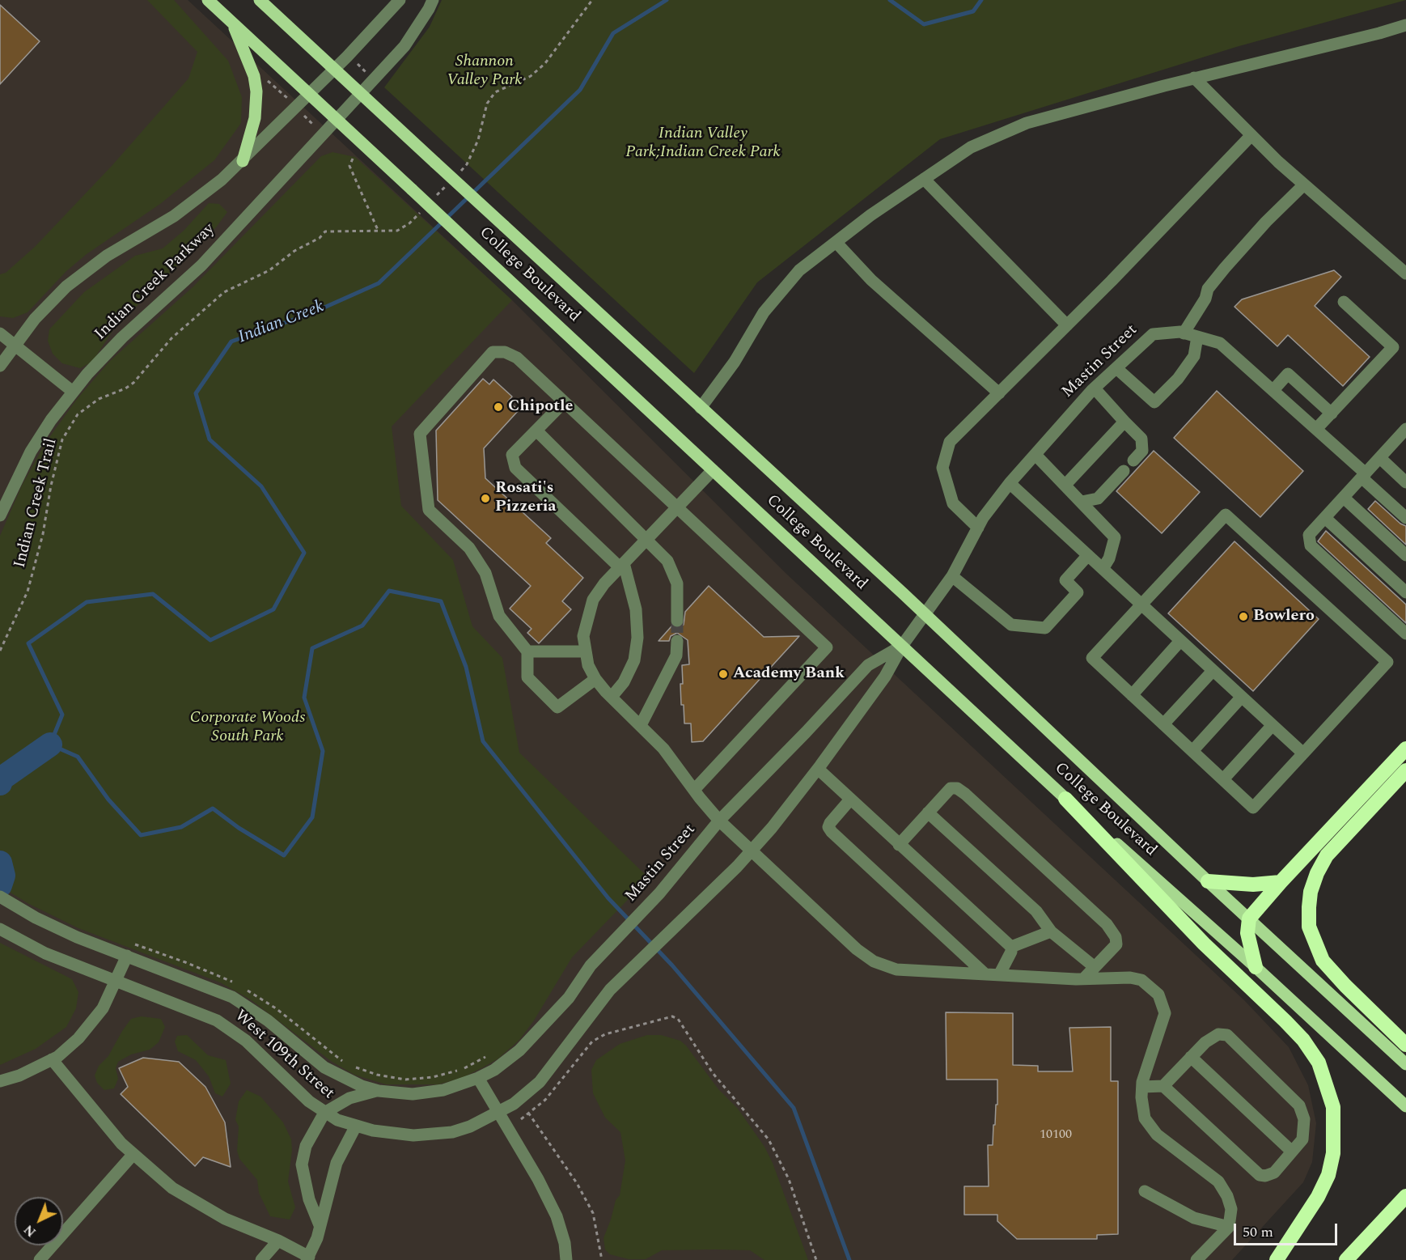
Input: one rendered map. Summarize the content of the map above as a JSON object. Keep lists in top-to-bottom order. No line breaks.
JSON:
{"streets":{"main road":["College Boulevard"],"street":["Indian Creek Parkway","Mastin Street","West 109th Street"],"path":["Indian Creek Trail"]},"crossings":[["College Boulevard","Indian Creek Parkway"],["College Boulevard","Mastin Street"],["Mastin Street","West 109th Street"]],"water":["Indian Creek"],"parks":["Shannon Valley Park","Indian Valley Park;Indian Creek Park","Corporate Woods South Park"],"places":["Chipotle","Rosati's Pizzeria","Bowlero","Academy Bank"],"house_numbers":["10100"],"scale_bar":"50 m","north":"bottom left"}
